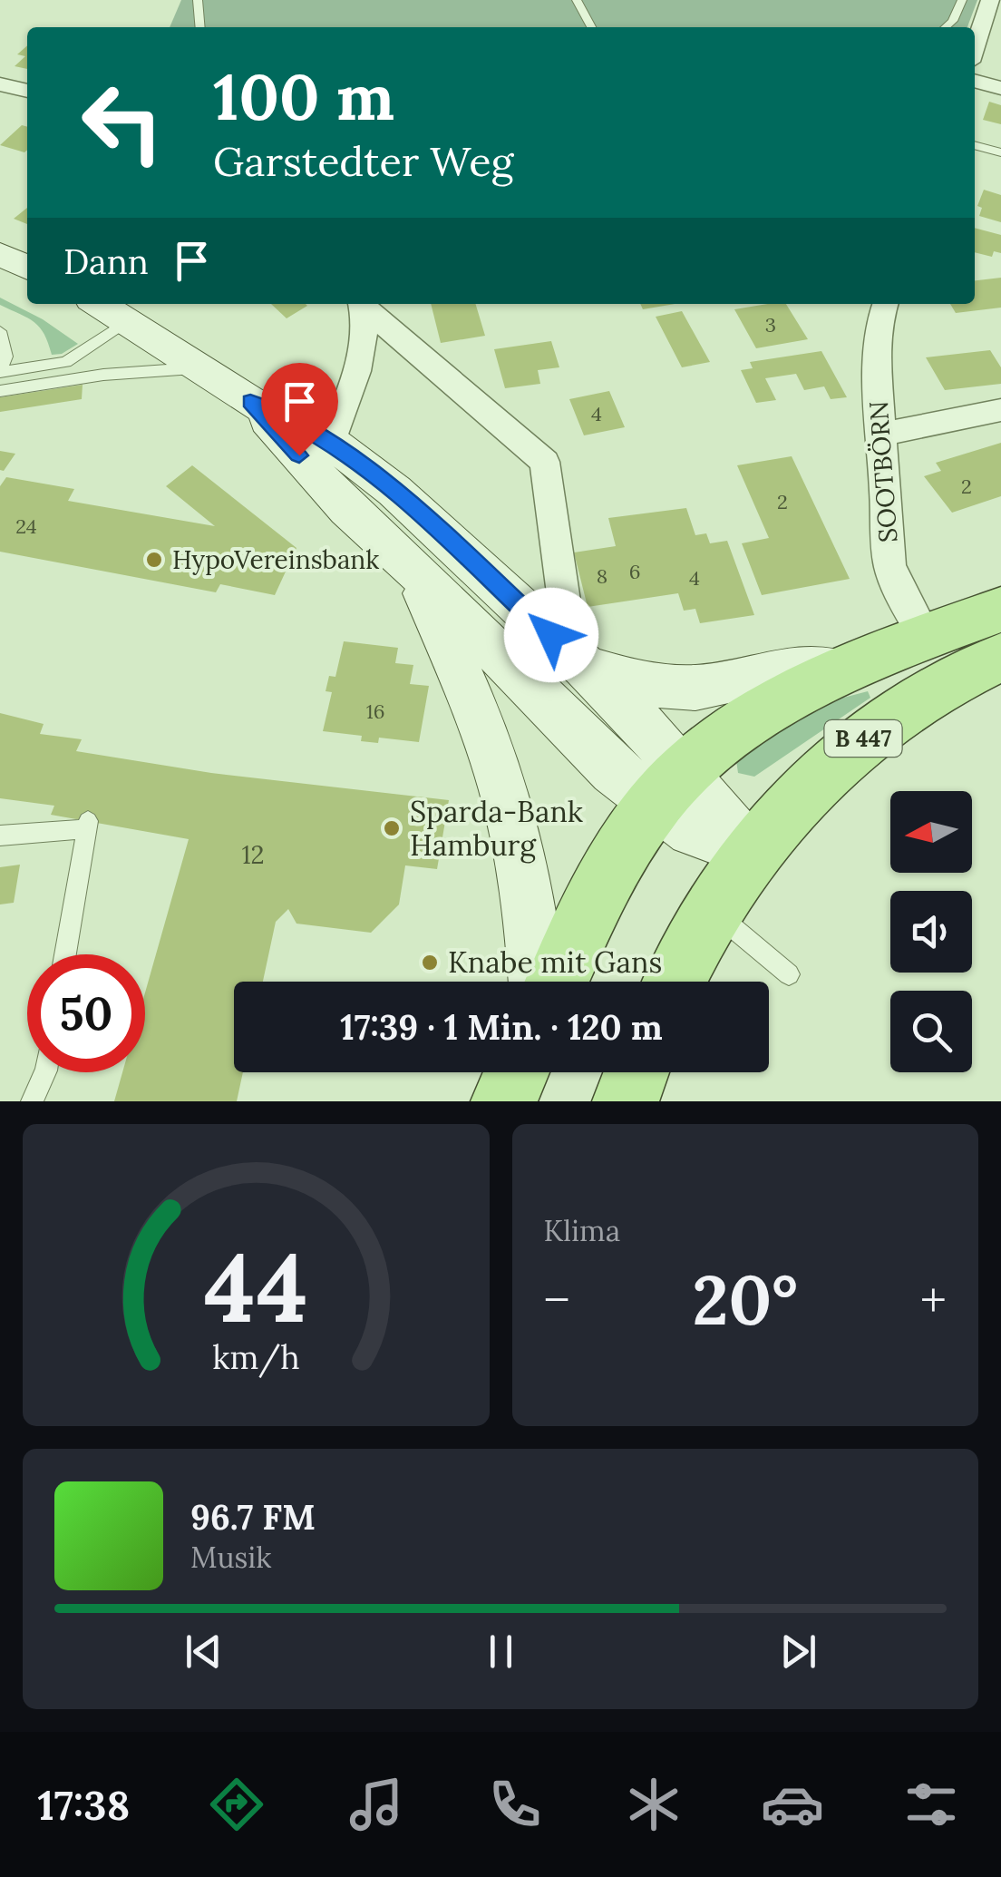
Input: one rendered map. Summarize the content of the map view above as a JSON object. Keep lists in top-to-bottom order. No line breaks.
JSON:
{"streets":{"main road":["B 447"],"street":["SOOTBÖRN"]},"crossings":[["SOOTBÖRN","B 447"]],"places":["HypoVereinsbank","Sparda-Bank Hamburg","Knabe mit Gans"],"house_numbers":["3","4","2","2","24","6","8","4","16","12"],"north":"left","page":{"turn":["100 m","Garstedter Weg"],"then":"Dann","limit":"50","trip":"17:39 · 1 Min. · 120 m","tile":"Klima","heat":["−","20°","+"],"song":["96.7 FM","Musik"],"tabs":"17:38","gauge":["44","km/h"]}}
